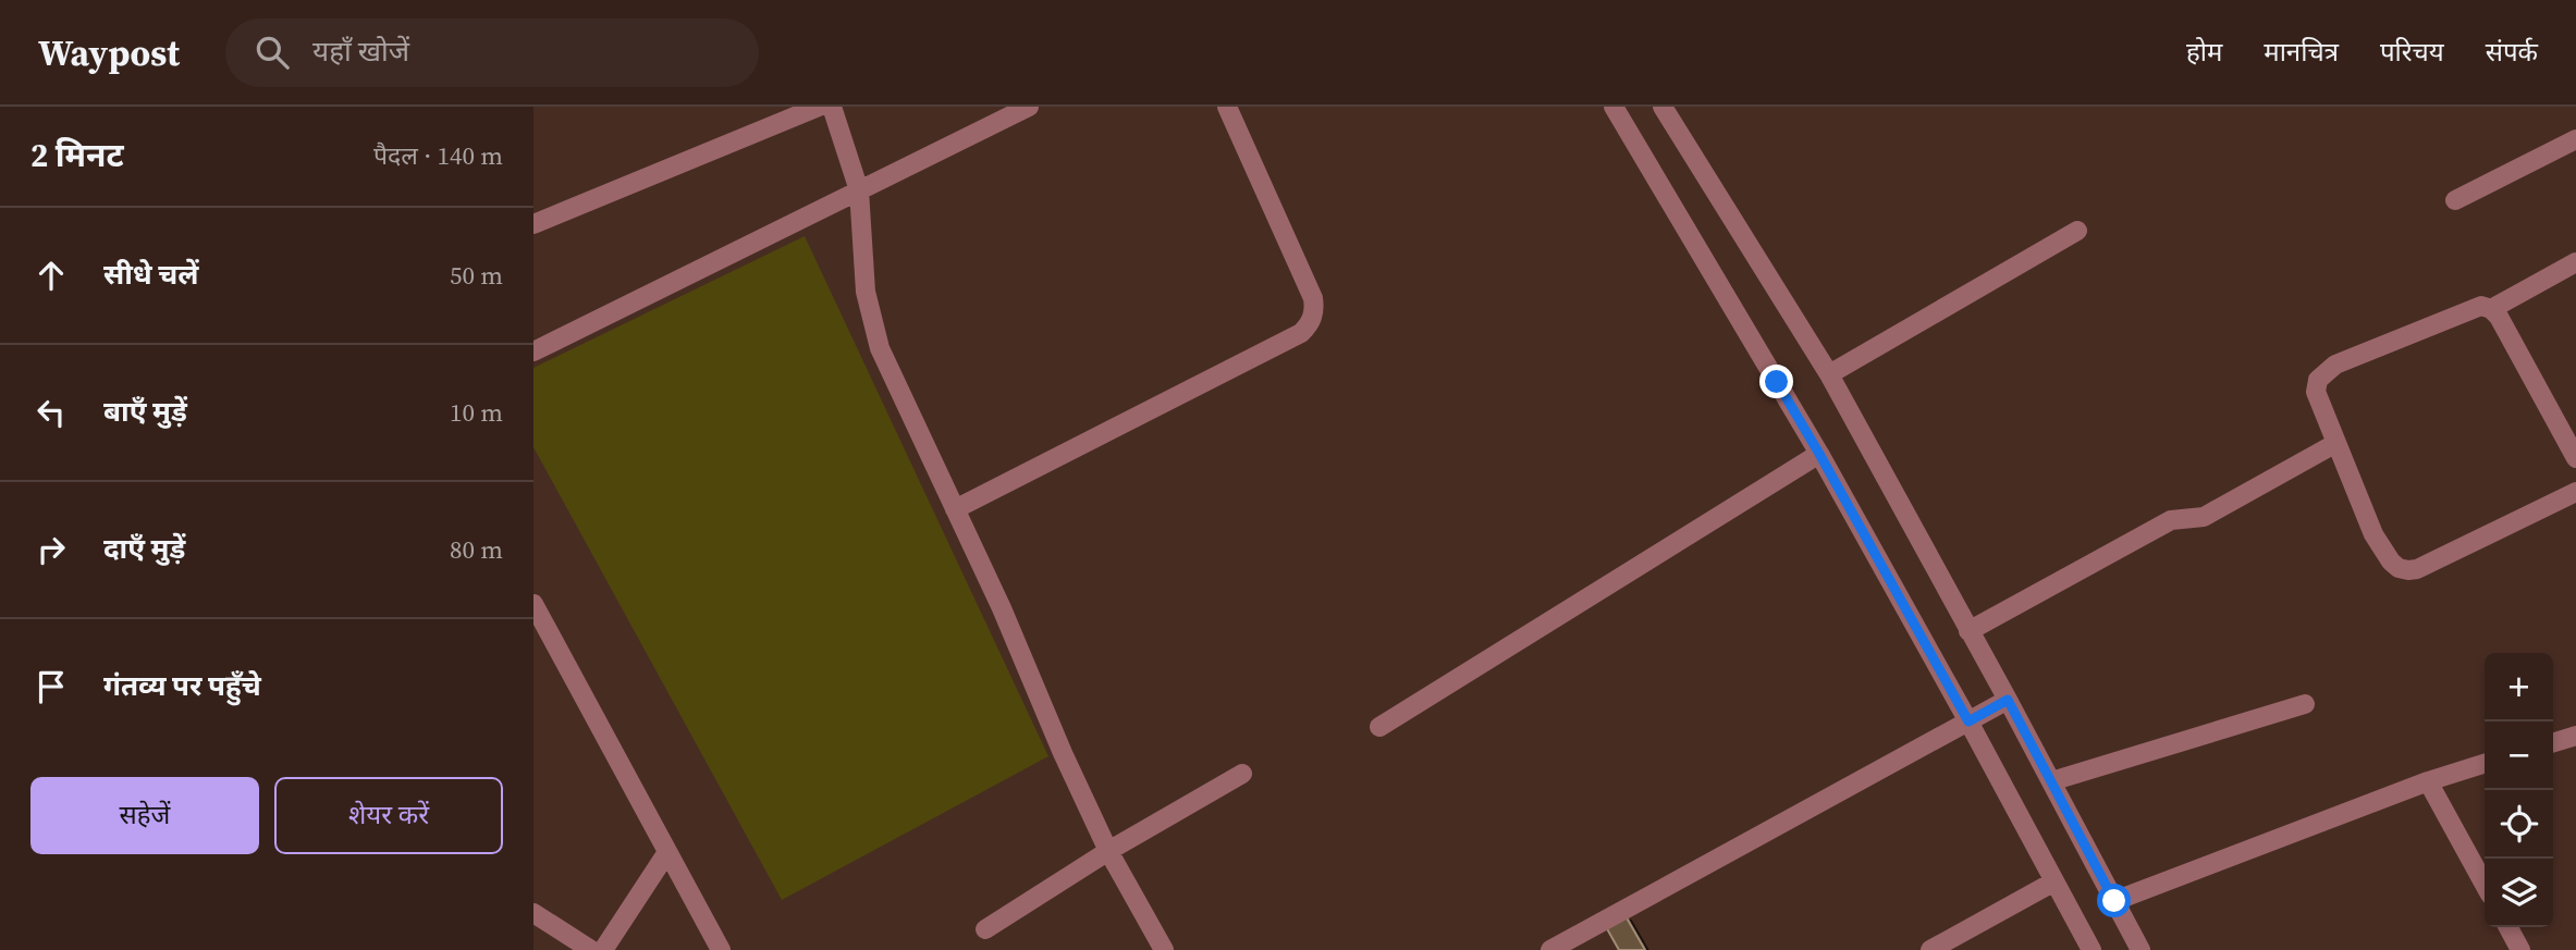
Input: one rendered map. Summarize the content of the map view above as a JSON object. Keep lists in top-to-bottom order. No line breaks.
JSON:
{"page":{"header":"Waypost","search":"यहाँ खोजें","nav":["होम","मानचित्र","परिचय","संपर्क"],"heading":["2 मिनट","पैदल · 140 m"],"list":[["सीधे चलें","50 m"],["बाएँ मुड़ें","10 m"],["दाएँ मुड़ें","80 m"],"गंतव्य पर पहुँचे"],"map_buttons":["+","−"],"buttons":["सहेजें","शेयर करें"]}}
